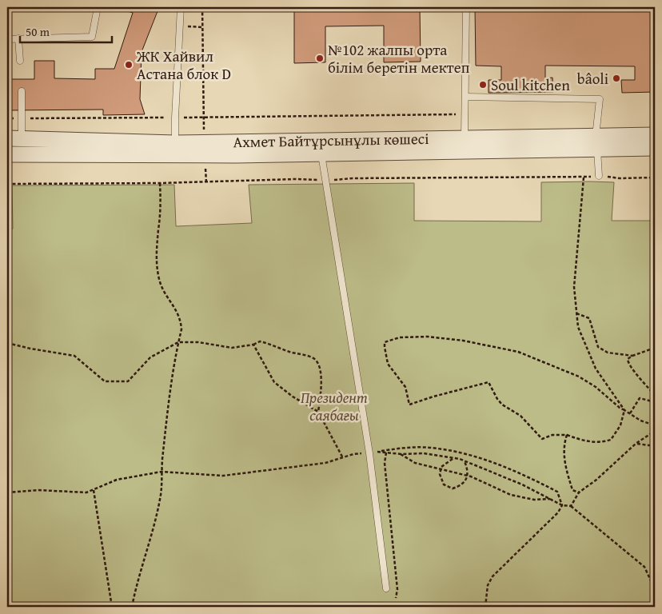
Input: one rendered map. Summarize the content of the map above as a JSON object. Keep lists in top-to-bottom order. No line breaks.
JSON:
{"streets":{"street":["Ахмет Байтұрсынұлы көшесі"]},"parks":["Президент саябағы"],"places":["№102 жалпы орта білім беретін мектеп","ЖК Хайвил Астана блок D","bâoli","Soul kitchen"],"scale_bar":"50 m"}
